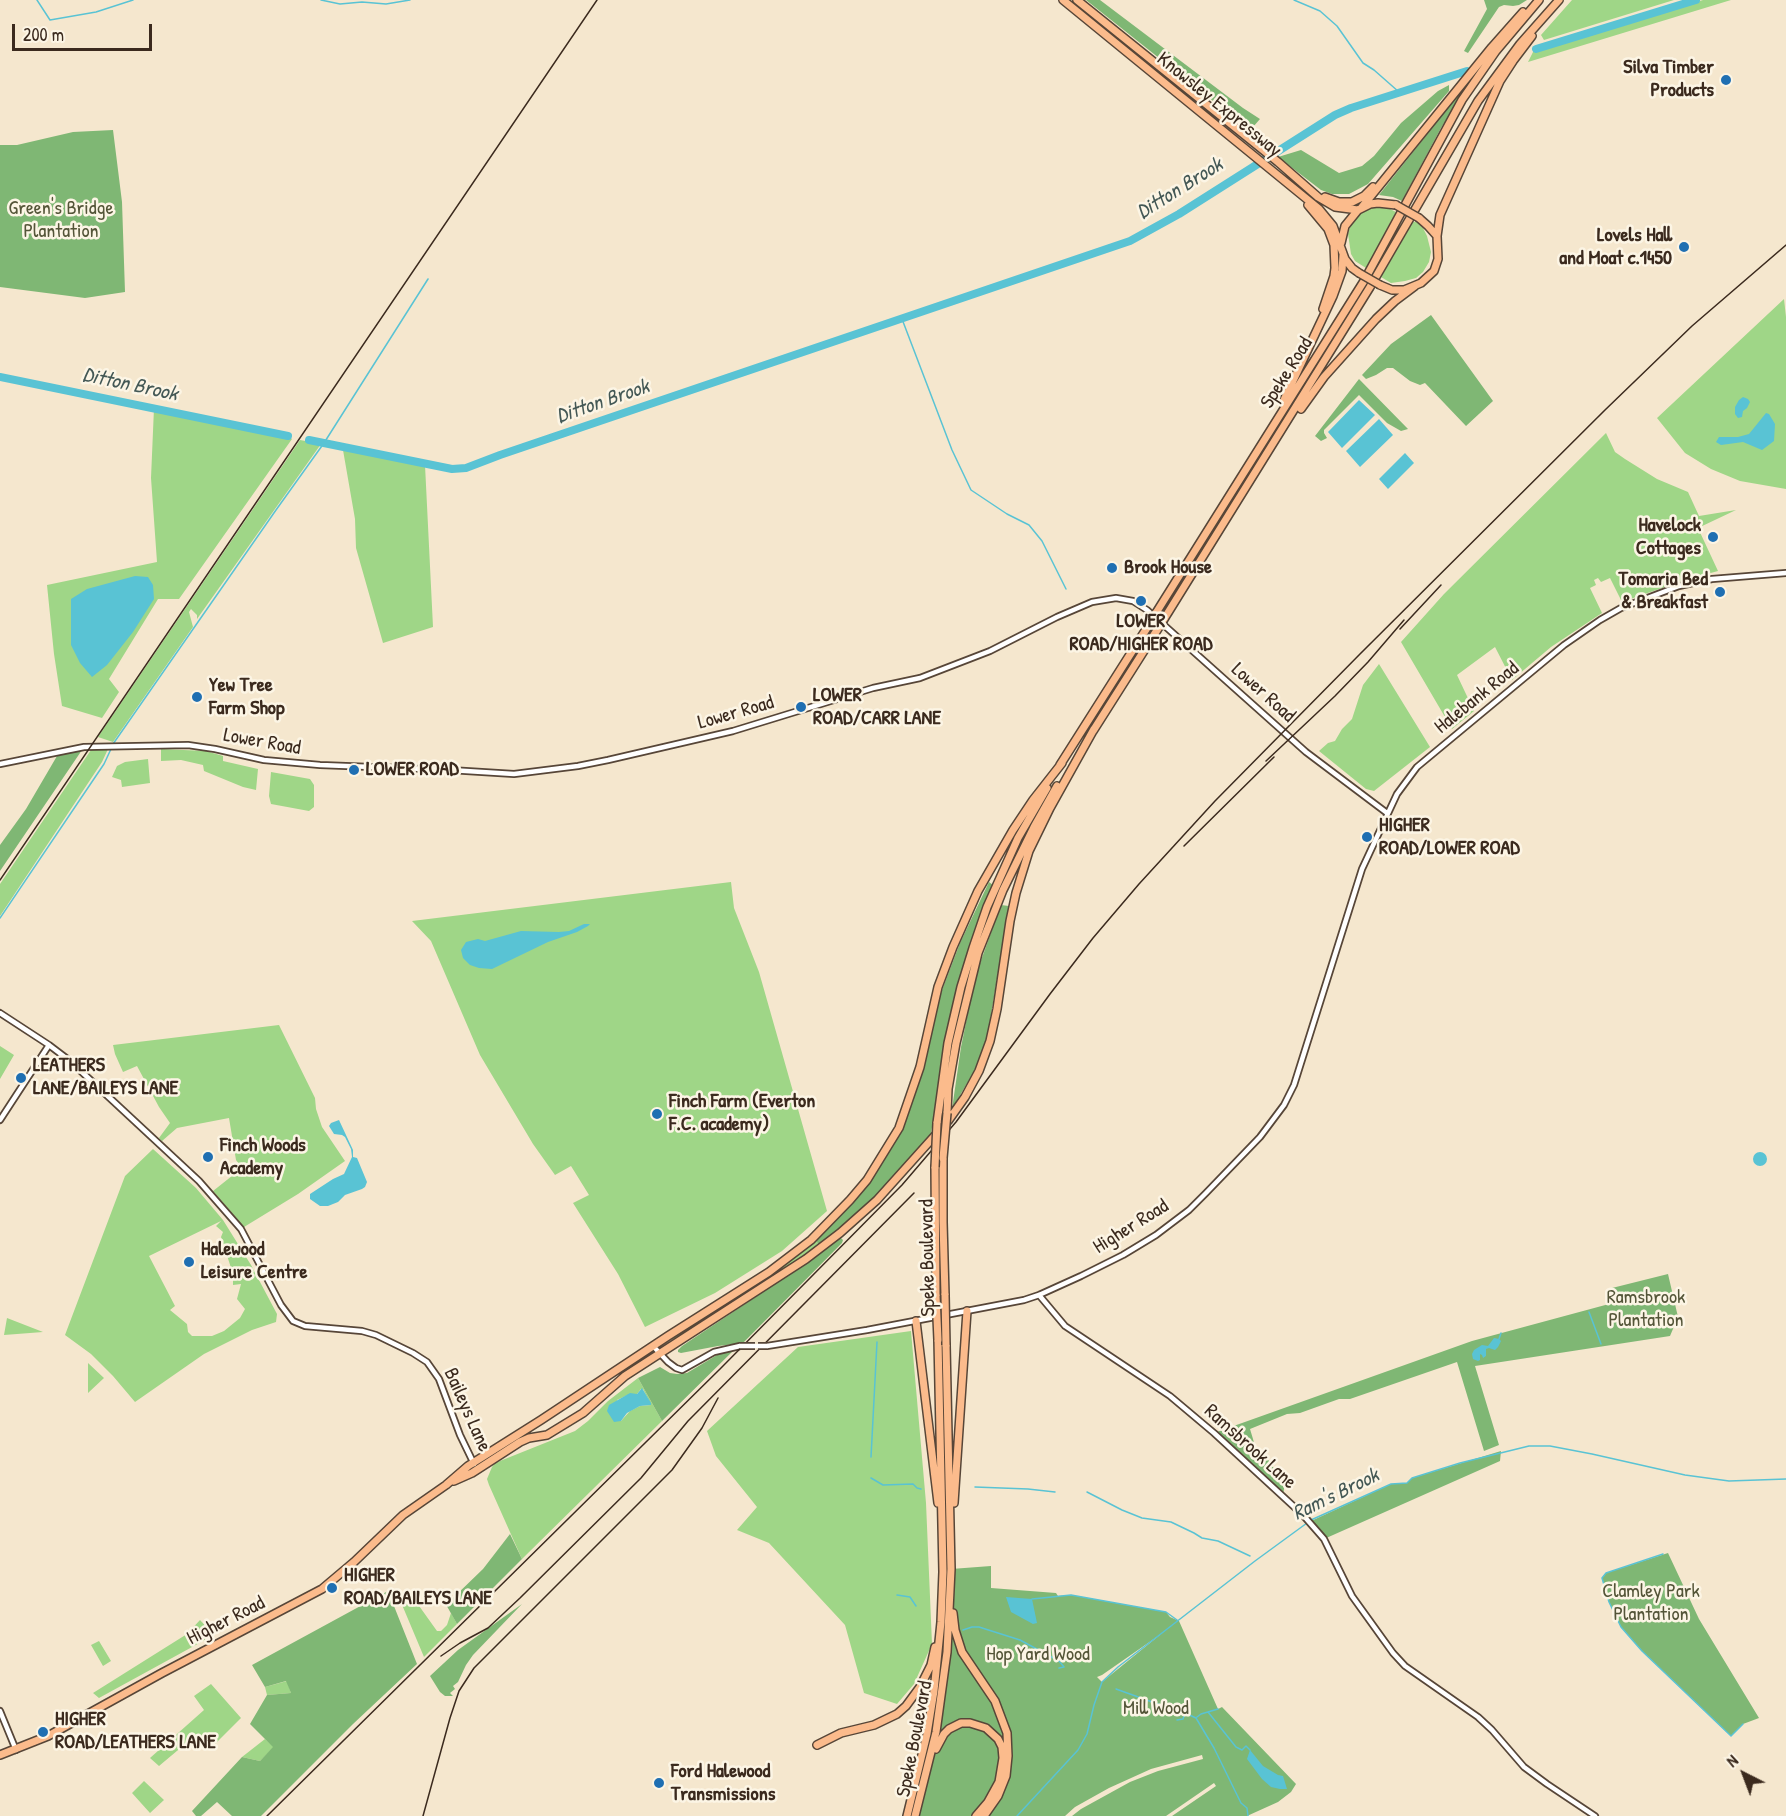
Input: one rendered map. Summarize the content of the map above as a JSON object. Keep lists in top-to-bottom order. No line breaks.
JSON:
{"streets":{"highway":["Knowsley Expressway","Speke Road","Higher Road","Speke Boulevard"],"street":["Lower Road","Halebank Road","Baileys Lane","Ramsbrook Lane"]},"crossings":[["Speke Road","Higher Road"],["Speke Road","Speke Boulevard"],["Lower Road","Halebank Road"],["Lower Road","Higher Road"],["Halebank Road","Higher Road"],["Higher Road","Speke Boulevard"],["Higher Road","Baileys Lane"],["Higher Road","Ramsbrook Lane"]],"water":["Ditton Brook","Ram's Brook"],"parks":["Green's Bridge Plantation","Ramsbrook Plantation","Clamley Park Plantation","Hop Yard Wood","Mill Wood"],"places":["Silva Timber Products","Lovels Hall and Moat c.1450","Havelock Cottages","Brook House","Tomaria Bed & Breakfast","LOWER ROAD/HIGHER ROAD","Yew Tree Farm Shop","LOWER ROAD/CARR LANE","LOWER ROAD","HIGHER ROAD/LOWER ROAD","LEATHERS LANE/BAILEYS LANE","Finch Farm (Everton F.C. academy)","Finch Woods Academy","Halewood Leisure Centre","HIGHER ROAD/BAILEYS LANE","HIGHER ROAD/LEATHERS LANE","Ford Halewood Transmissions"],"scale_bar":"200 m","north":"top left"}
